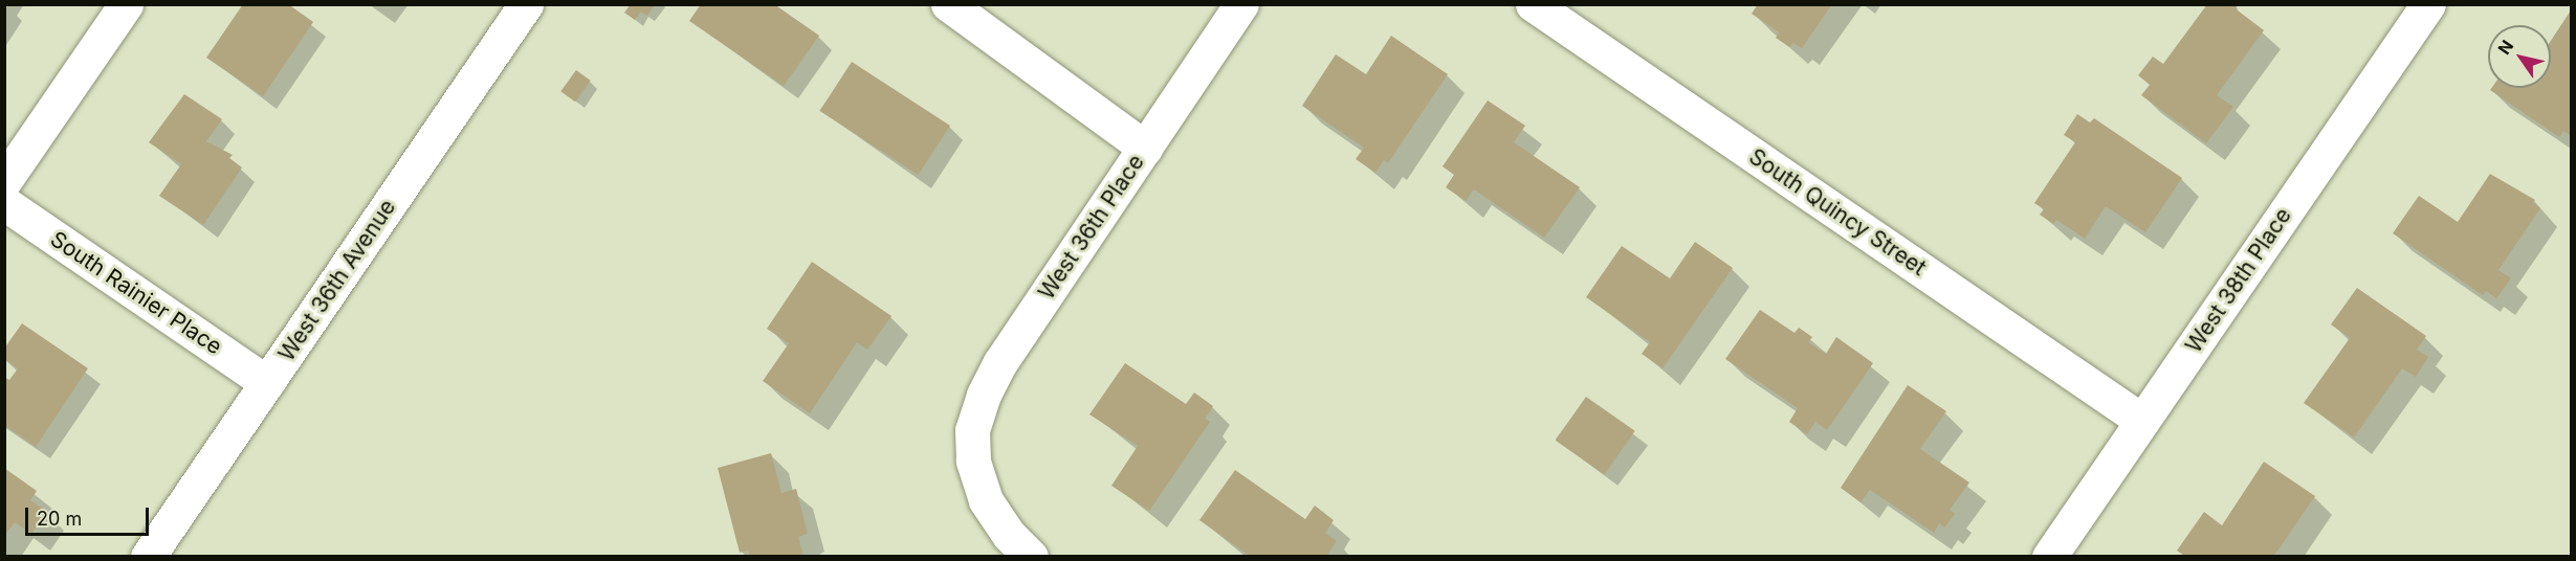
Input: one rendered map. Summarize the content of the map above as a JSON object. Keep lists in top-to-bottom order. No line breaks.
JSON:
{"streets":{"street":["South Quincy Street","West 36th Place","West 36th Avenue","West 38th Place","South Rainier Place"]},"crossings":[["South Quincy Street","West 38th Place"],["West 36th Avenue","South Rainier Place"]],"scale_bar":"20 m","north":"top left"}
